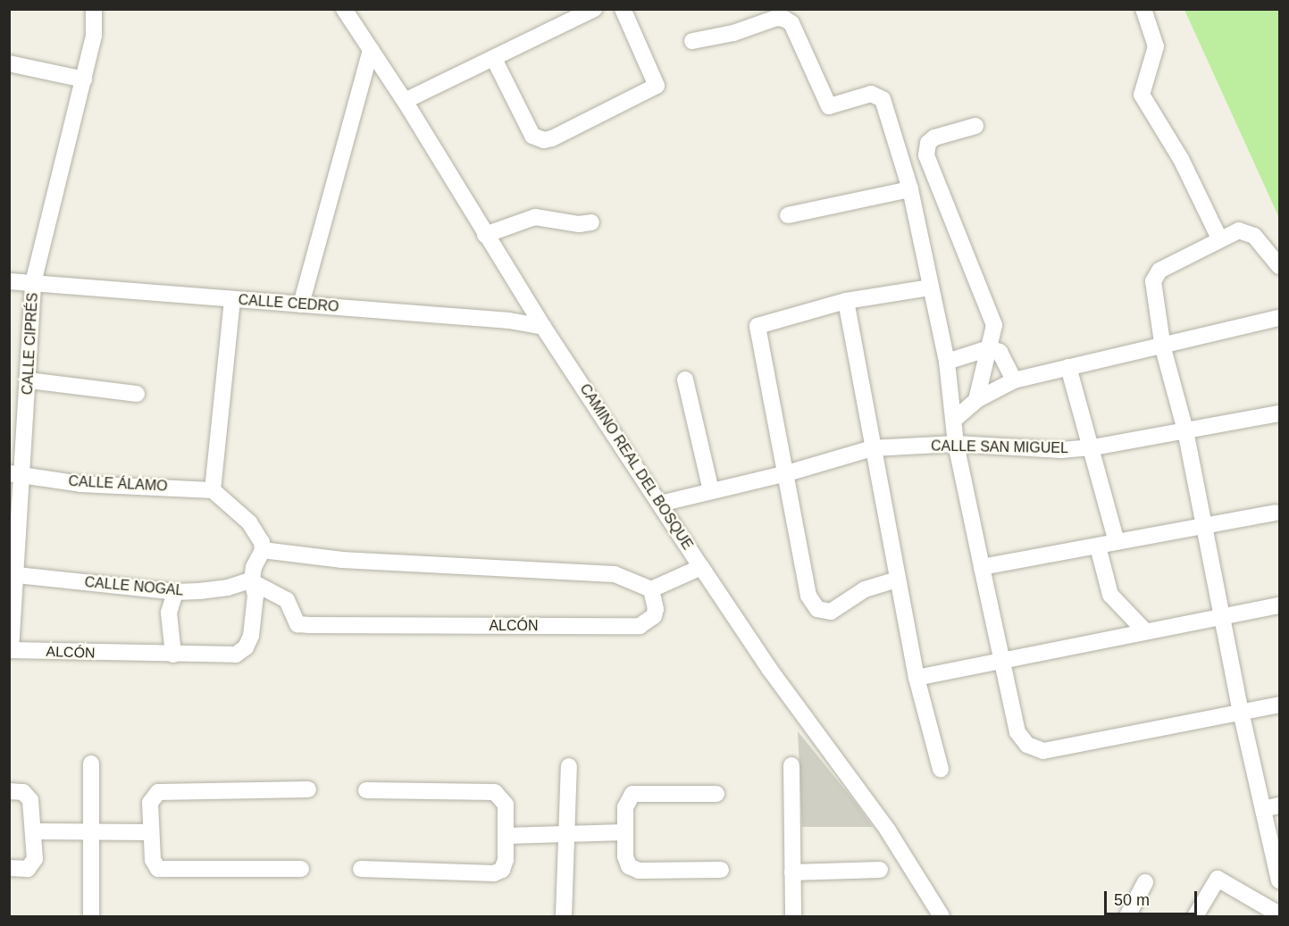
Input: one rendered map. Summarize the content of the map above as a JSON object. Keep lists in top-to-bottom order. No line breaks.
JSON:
{"streets":{"street":["CALLE CEDRO","CALLE CIPRÉS","CALLE SAN MIGUEL","CAMINO REAL DEL BOSQUE","CALLE ÁLAMO","CALLE NOGAL","ALCÓN"]},"crossings":[["CALLE CEDRO","CALLE CIPRÉS"],["CALLE CEDRO","CAMINO REAL DEL BOSQUE"],["CALLE CIPRÉS","CALLE ÁLAMO"],["CALLE CIPRÉS","CALLE NOGAL"],["CALLE CIPRÉS","ALCÓN"],["CALLE SAN MIGUEL","CAMINO REAL DEL BOSQUE"],["CALLE NOGAL","ALCÓN"]],"scale_bar":"50 m"}
